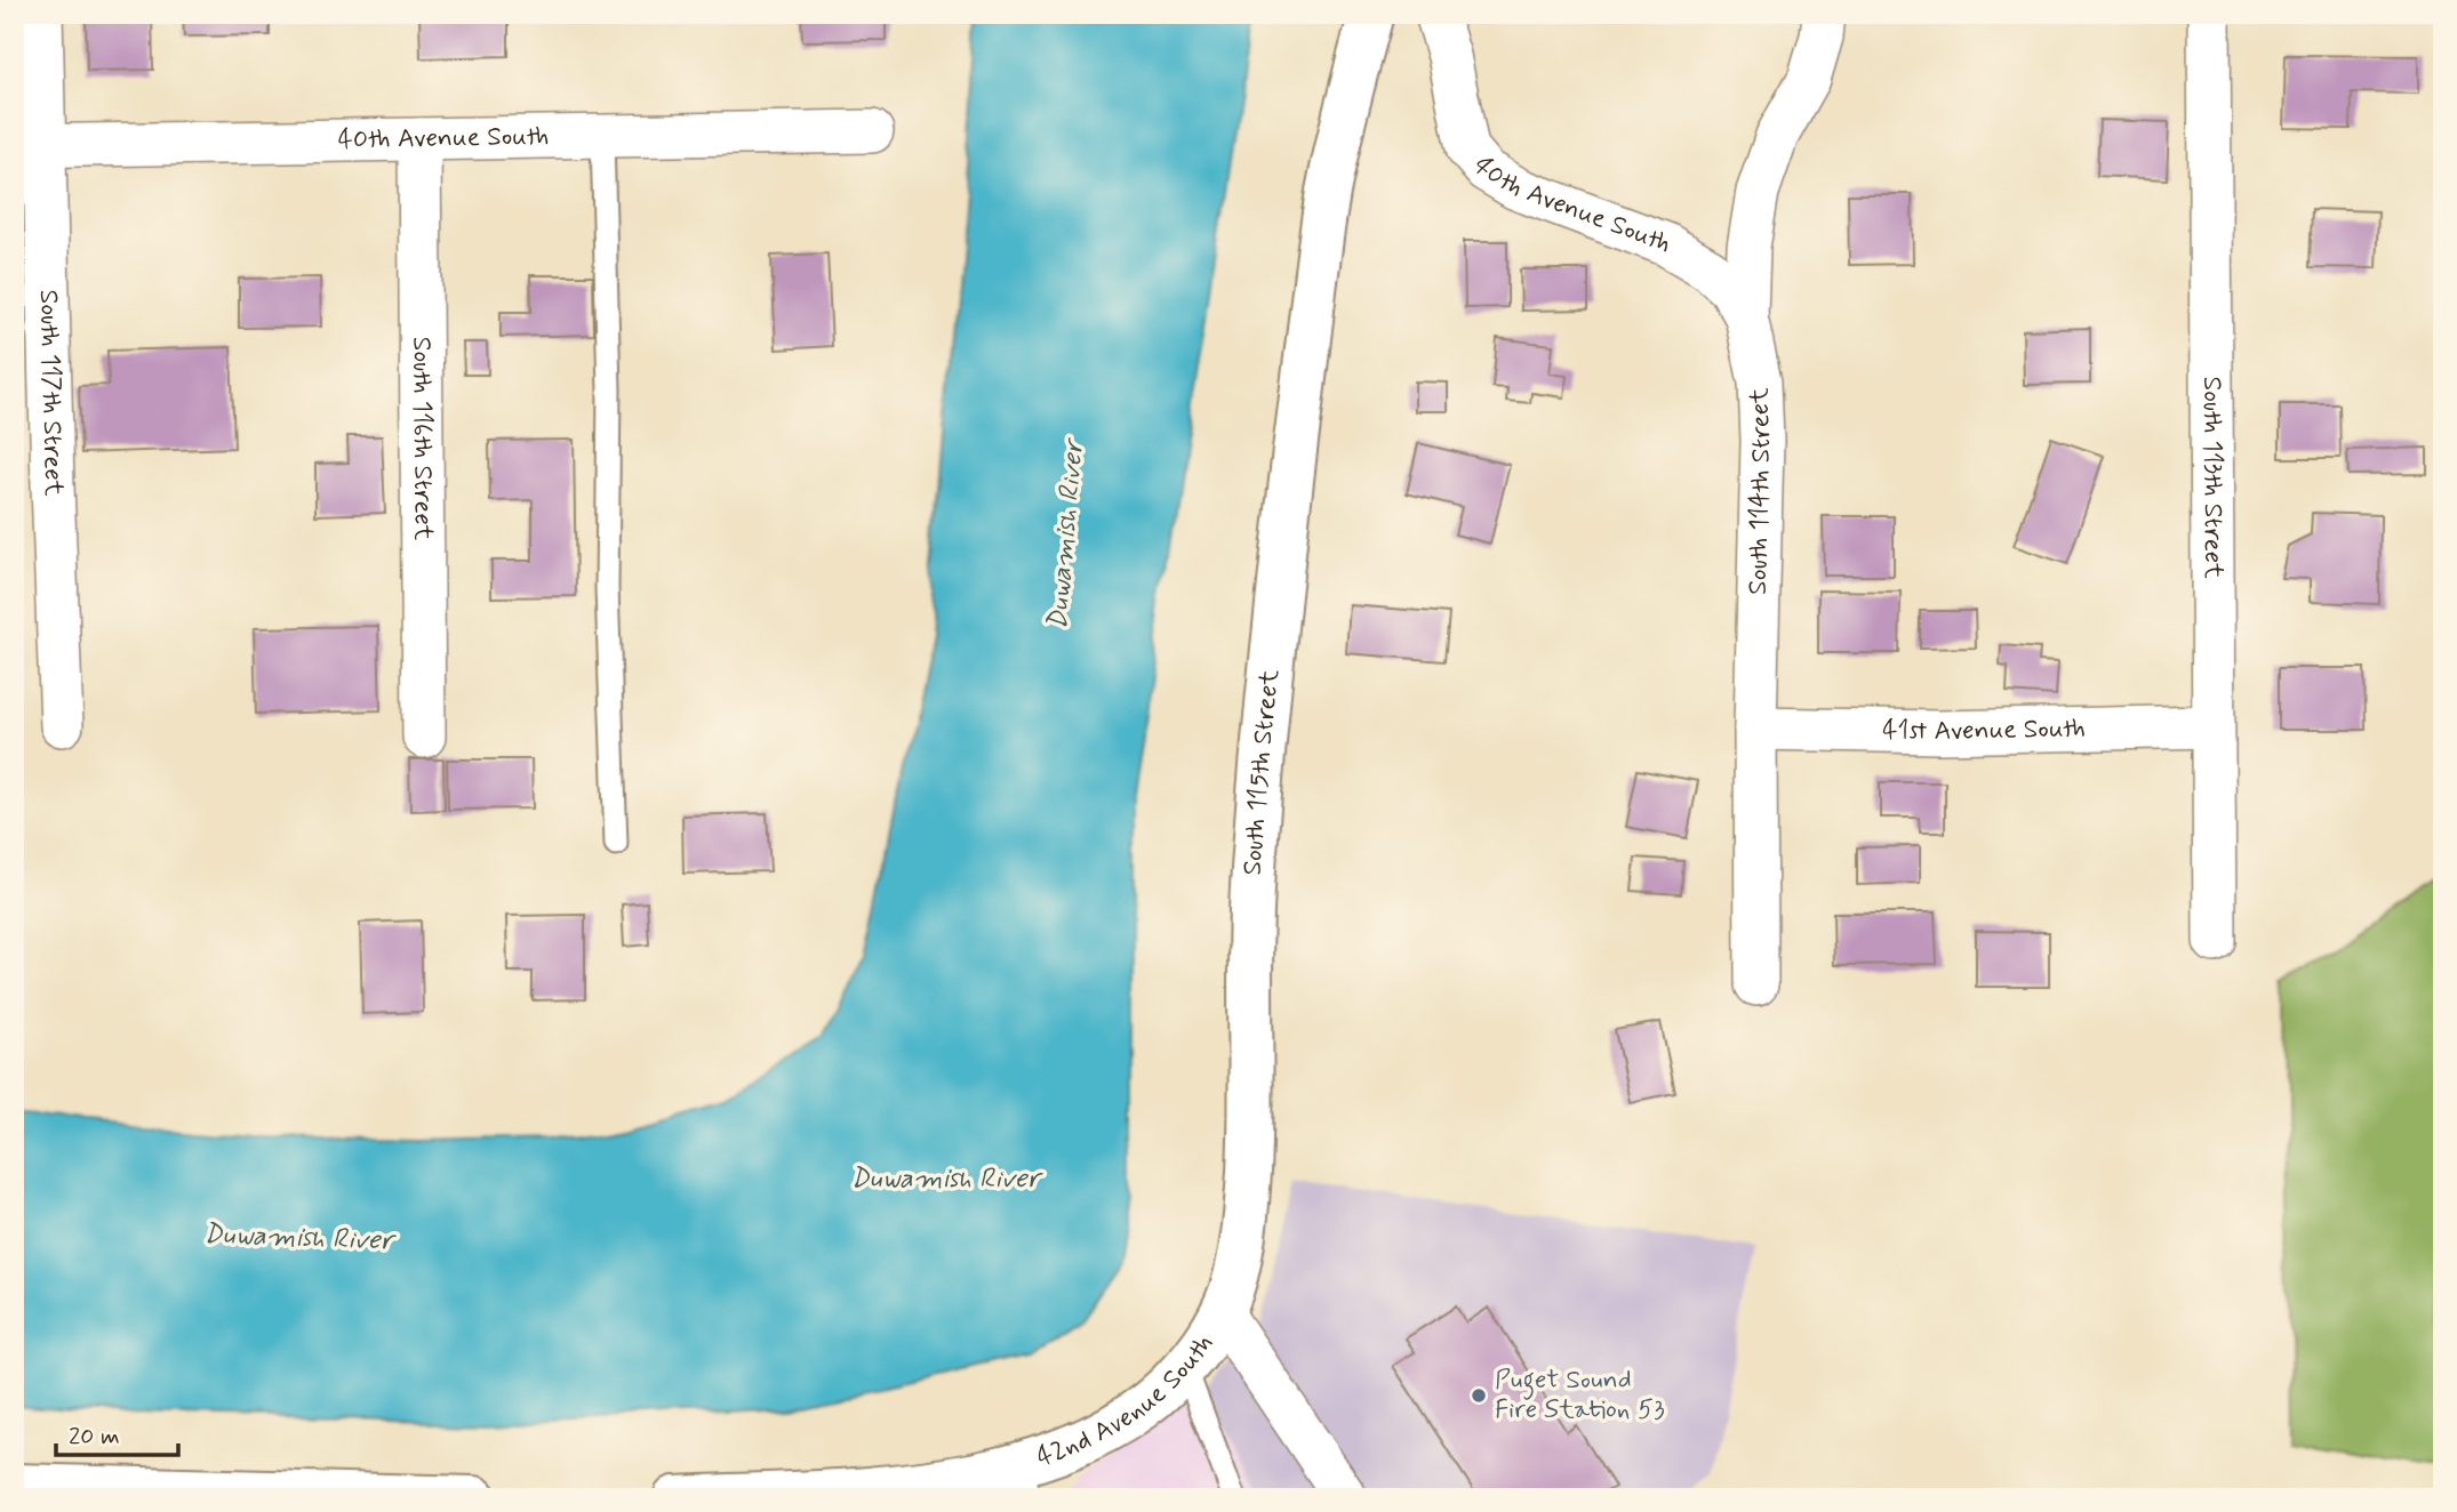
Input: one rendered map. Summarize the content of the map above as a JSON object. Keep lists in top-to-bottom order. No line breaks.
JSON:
{"streets":{"street":["40th Avenue South","South 117th Street","South 116th Street","South 113th Street","South 114th Street","41st Avenue South","South 115th Street","42nd Avenue South"]},"crossings":[["40th Avenue South","South 117th Street"],["40th Avenue South","South 116th Street"],["40th Avenue South","South 114th Street"],["South 113th Street","41st Avenue South"],["South 114th Street","41st Avenue South"],["South 115th Street","42nd Avenue South"]],"water":["Duwamish River"],"places":["Puget Sound Fire Station 53"],"scale_bar":"20 m"}
